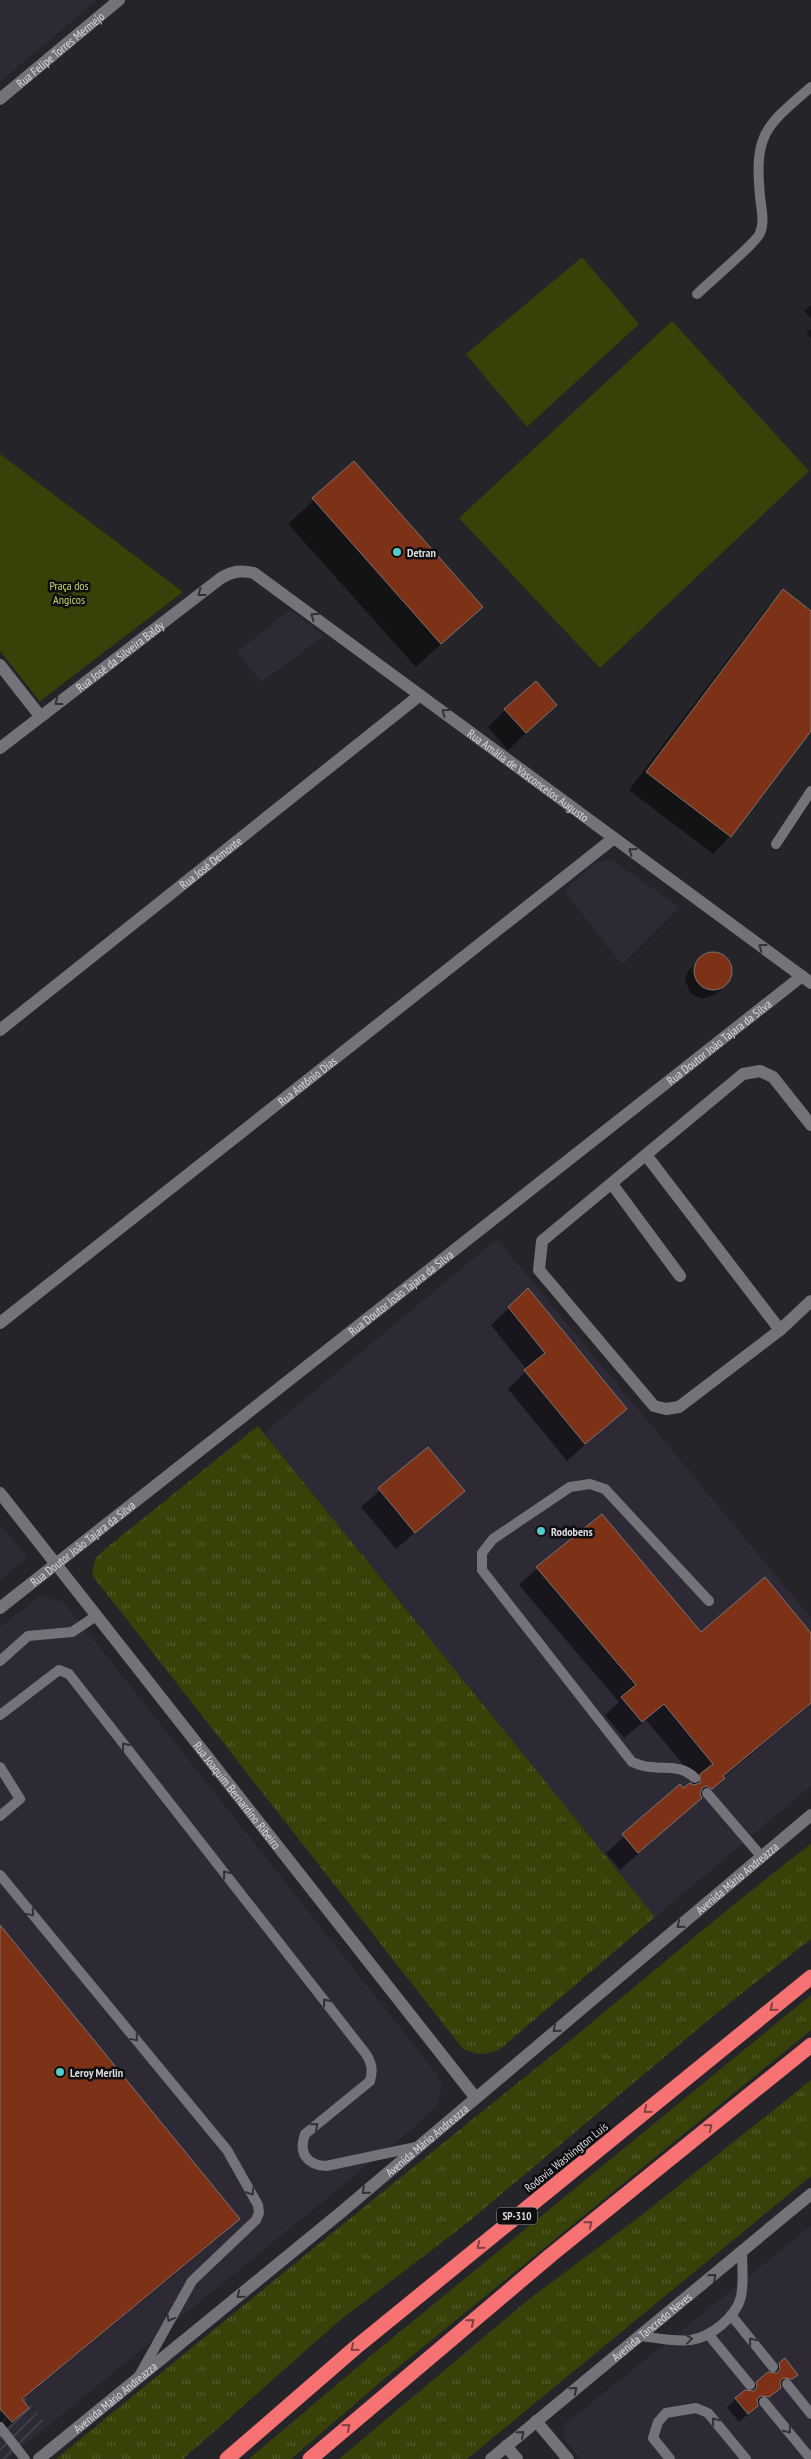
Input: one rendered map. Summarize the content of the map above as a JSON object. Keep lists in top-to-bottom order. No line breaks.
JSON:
{"streets":{"highway":["Rodovia Washington Luís","SP-310"],"street":["Rua Felipe Torres Mermejo","Rua José da Silveira Baldy","Rua Amália de Vasconcelos Augusto","Rua José Demonte","Rua Doutor João Tajara da Silva","Rua Antônio Dias","Rua Joaquim Bernardino Ribeiro","Avenida Mário Andreazza","Avenida Tancredo Neves"]},"crossings":[["Rua José da Silveira Baldy","Rua Amália de Vasconcelos Augusto"],["Rua Amália de Vasconcelos Augusto","Rua José Demonte"],["Rua Amália de Vasconcelos Augusto","Rua Doutor João Tajara da Silva"],["Rua Amália de Vasconcelos Augusto","Rua Antônio Dias"],["Rua Doutor João Tajara da Silva","Rua Joaquim Bernardino Ribeiro"],["Rua Joaquim Bernardino Ribeiro","Avenida Mário Andreazza"]],"one_way":["Rua José da Silveira Baldy","Rua Amália de Vasconcelos Augusto","Avenida Mário Andreazza","Avenida Tancredo Neves"],"parks":["Praça dos Angicos"],"places":["Detran","Rodobens","Leroy Merlin"]}
